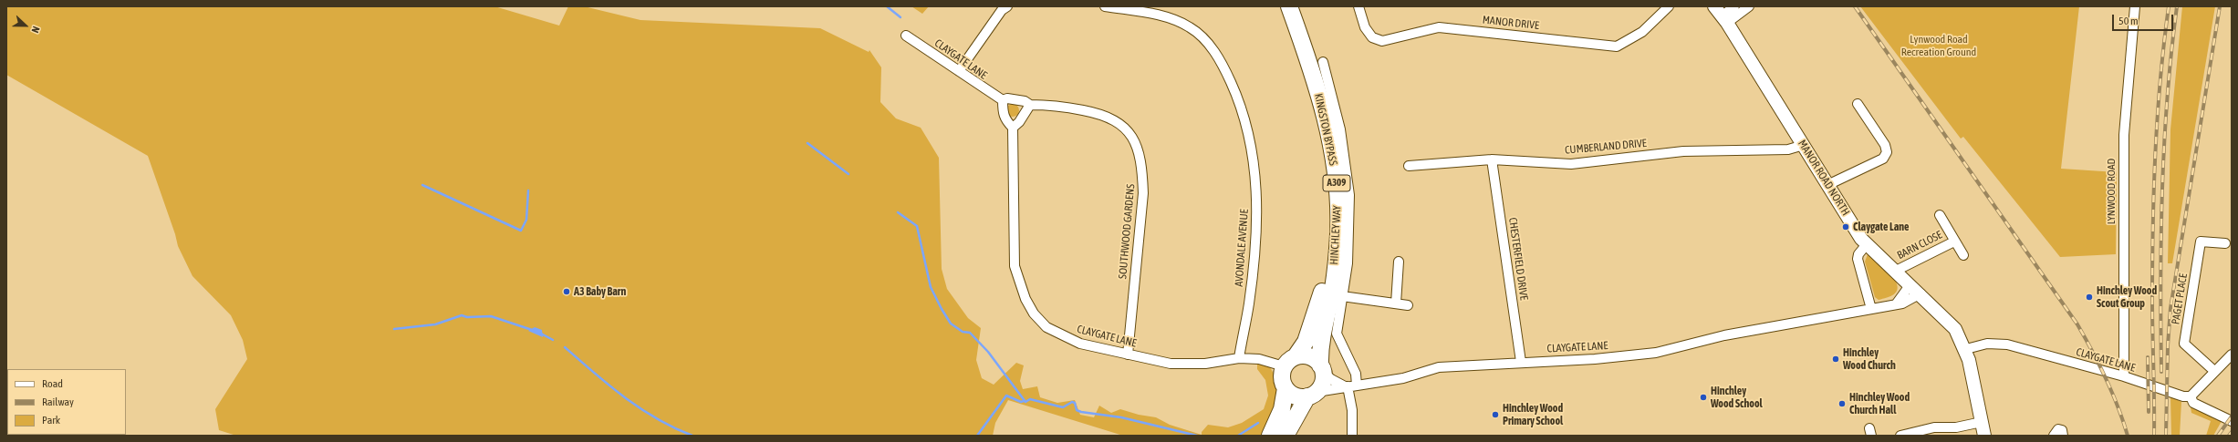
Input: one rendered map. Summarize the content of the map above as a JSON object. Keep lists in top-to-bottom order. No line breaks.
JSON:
{"streets":{"highway":["KINGSTON BYPASS","A309"],"street":["MANOR DRIVE","CLAYGATE LANE","CUMBERLAND DRIVE","MANOR ROAD NORTH","LYNWOOD ROAD","SOUTHWOOD GARDENS","HINCHLEY WAY","BARN CLOSE","AVONDALE AVENUE","CHESTERFIELD DRIVE","PAGET PLACE"]},"crossings":[["CLAYGATE LANE","KINGSTON BYPASS"],["CLAYGATE LANE","MANOR ROAD NORTH"],["CLAYGATE LANE","LYNWOOD ROAD"],["CLAYGATE LANE","SOUTHWOOD GARDENS"],["CLAYGATE LANE","HINCHLEY WAY"],["CLAYGATE LANE","AVONDALE AVENUE"],["CLAYGATE LANE","CHESTERFIELD DRIVE"],["CUMBERLAND DRIVE","MANOR ROAD NORTH"],["CUMBERLAND DRIVE","CHESTERFIELD DRIVE"],["MANOR ROAD NORTH","BARN CLOSE"]],"parks":["Lynwood Road Recreation Ground"],"places":["Claygate Lane","A3 Baby Barn","Hinchley Wood Scout Group","Hinchley Wood Church","Hinchley Wood School","Hinchley Wood Church Hall","Hinchley Wood Primary School"],"legend":["Road","Railway","Park"],"scale_bar":"50 m","north":"right"}
